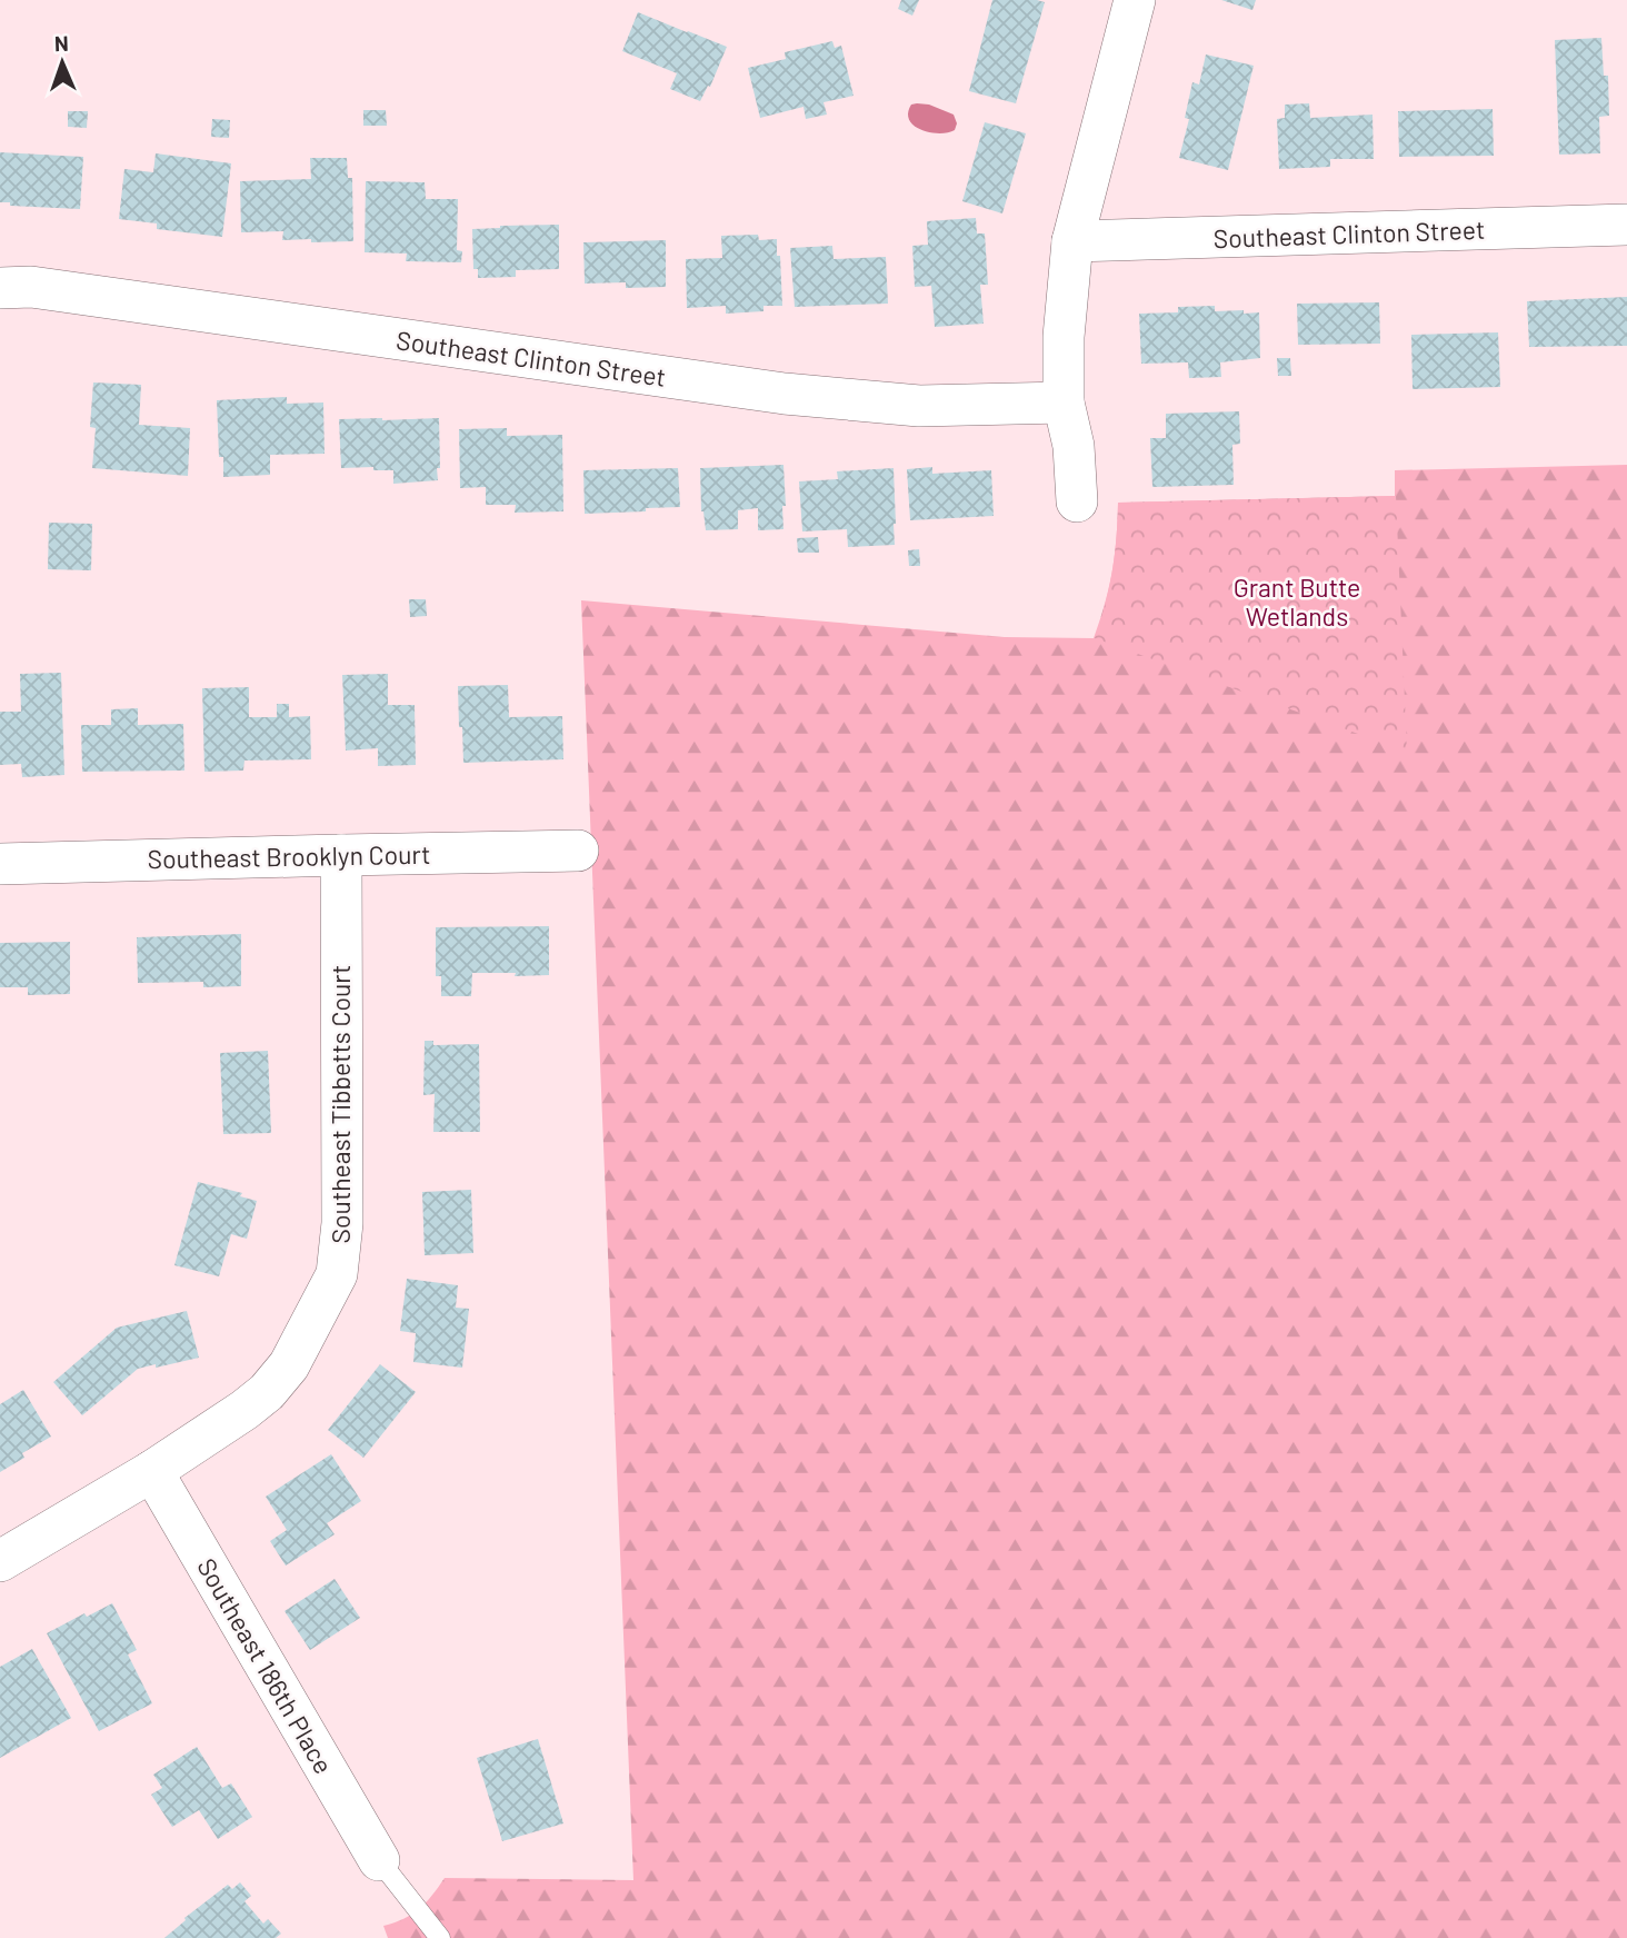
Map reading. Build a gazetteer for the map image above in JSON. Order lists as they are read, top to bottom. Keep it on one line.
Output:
{"streets":{"street":["Southeast Clinton Street","Southeast Brooklyn Court","Southeast Tibbetts Court","Southeast 186th Place"]},"crossings":[["Southeast Brooklyn Court","Southeast Tibbetts Court"],["Southeast Tibbetts Court","Southeast 186th Place"]],"parks":["Grant Butte Wetlands"],"north":"top"}
